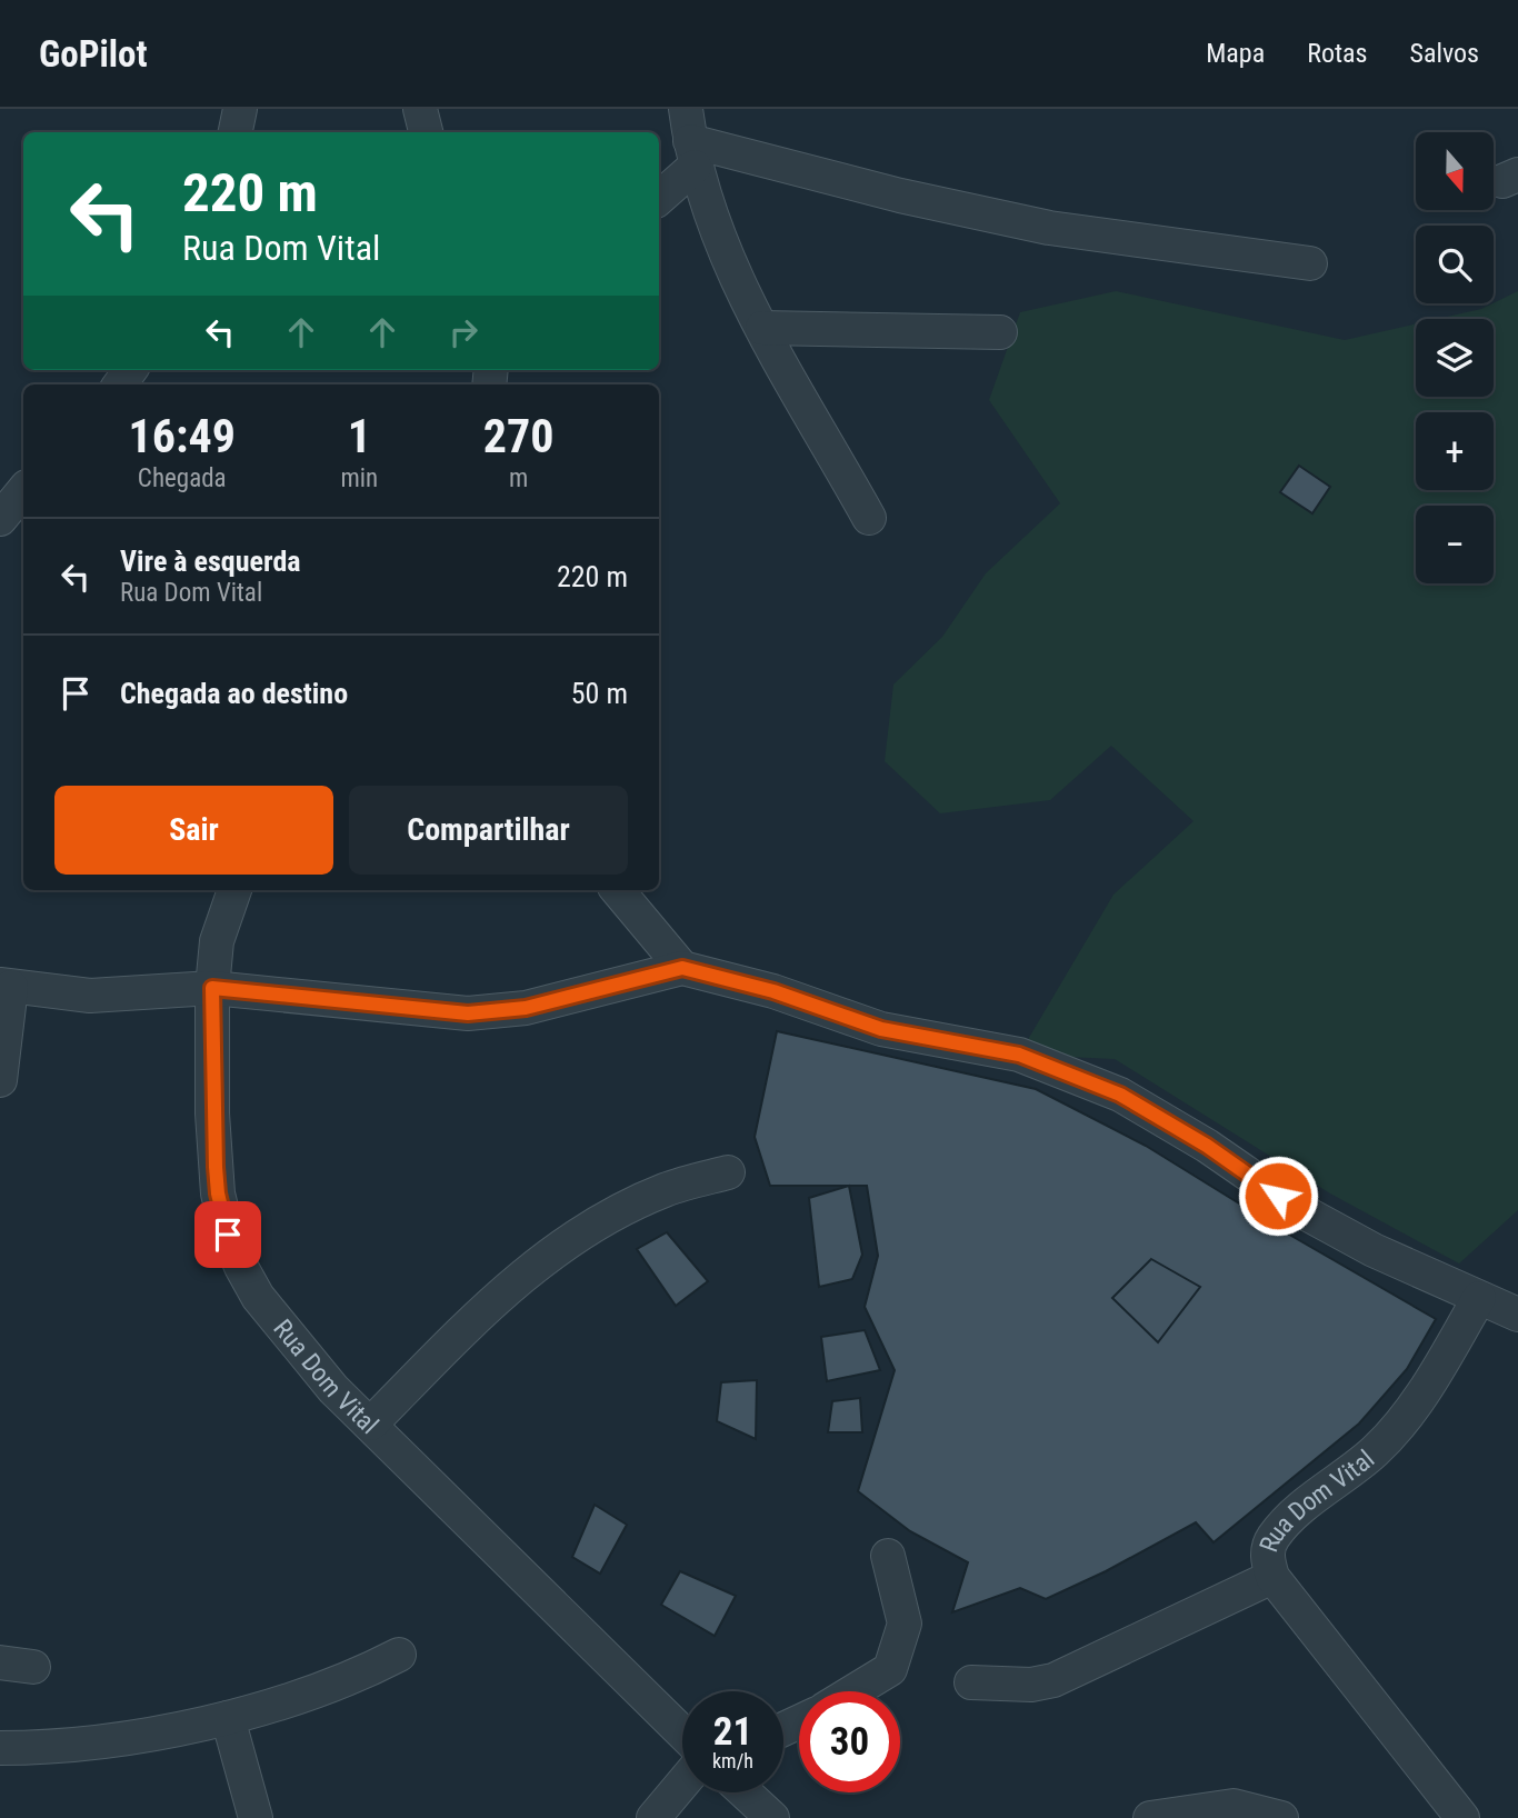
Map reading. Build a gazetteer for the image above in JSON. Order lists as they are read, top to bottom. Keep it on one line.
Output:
{"streets":{"street":["Rua Dom Vital"]},"north":"bottom","page":{"header":"GoPilot","nav":["Mapa","Rotas","Salvos"],"map_buttons":["+","−"],"turn":["220 m","Rua Dom Vital"],"eta":["16:49","Chegada","1","min","270","m"],"list":[{"name":"Vire à esquerda","note":"Rua Dom Vital","value":"220 m"},{"name":"Chegada ao destino","value":"50 m"}],"buttons":["Sair","Compartilhar"],"speed":"21 km/h","limit":"30"}}
